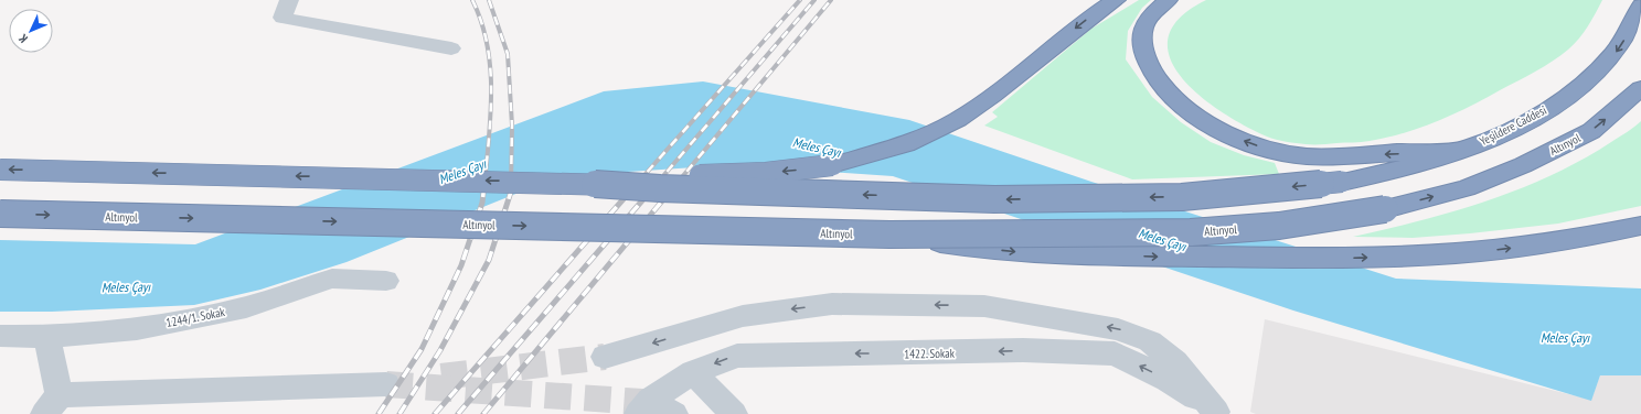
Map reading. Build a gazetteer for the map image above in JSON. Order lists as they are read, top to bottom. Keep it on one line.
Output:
{"streets":{"highway":["Yeşildere Caddesi","Altınyol"],"street":["1244/1. Sokak","1422. Sokak"]},"water":["Meles Çayı"],"north":"bottom left"}
